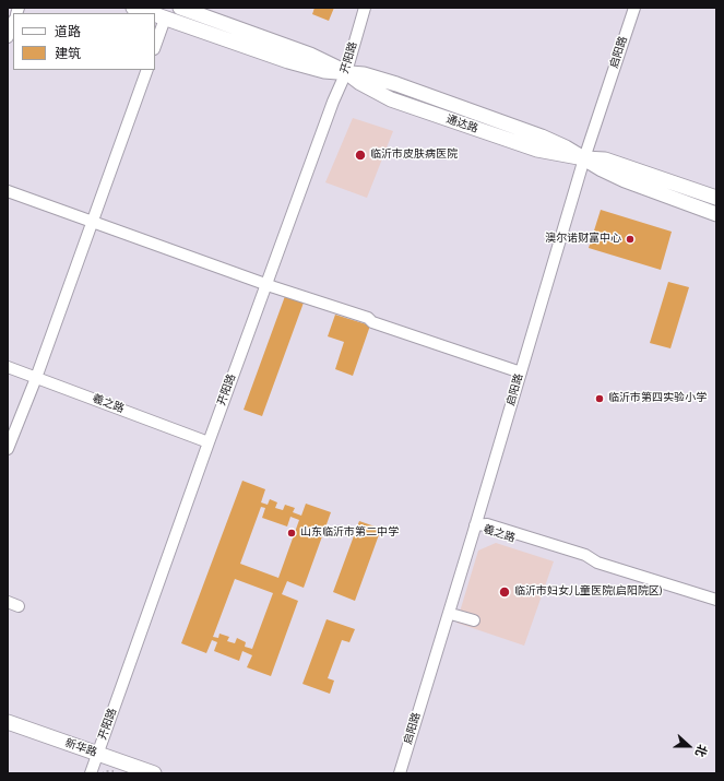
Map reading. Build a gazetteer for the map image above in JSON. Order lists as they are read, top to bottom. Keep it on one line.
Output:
{"streets":{"main road":["通达路","新华路"],"street":["启阳路","开阳路","羲之路"]},"crossings":[["启阳路","通达路"],["启阳路","羲之路"],["开阳路","通达路"],["开阳路","羲之路"],["开阳路","新华路"]],"places":["临沂市皮肤病医院","澳尔诺财富中心","临沂市第四实验小学","山东临沂市第二中学","临沂市妇女儿童医院(启阳院区)"],"legend":["道路","建筑"],"north":"right"}
